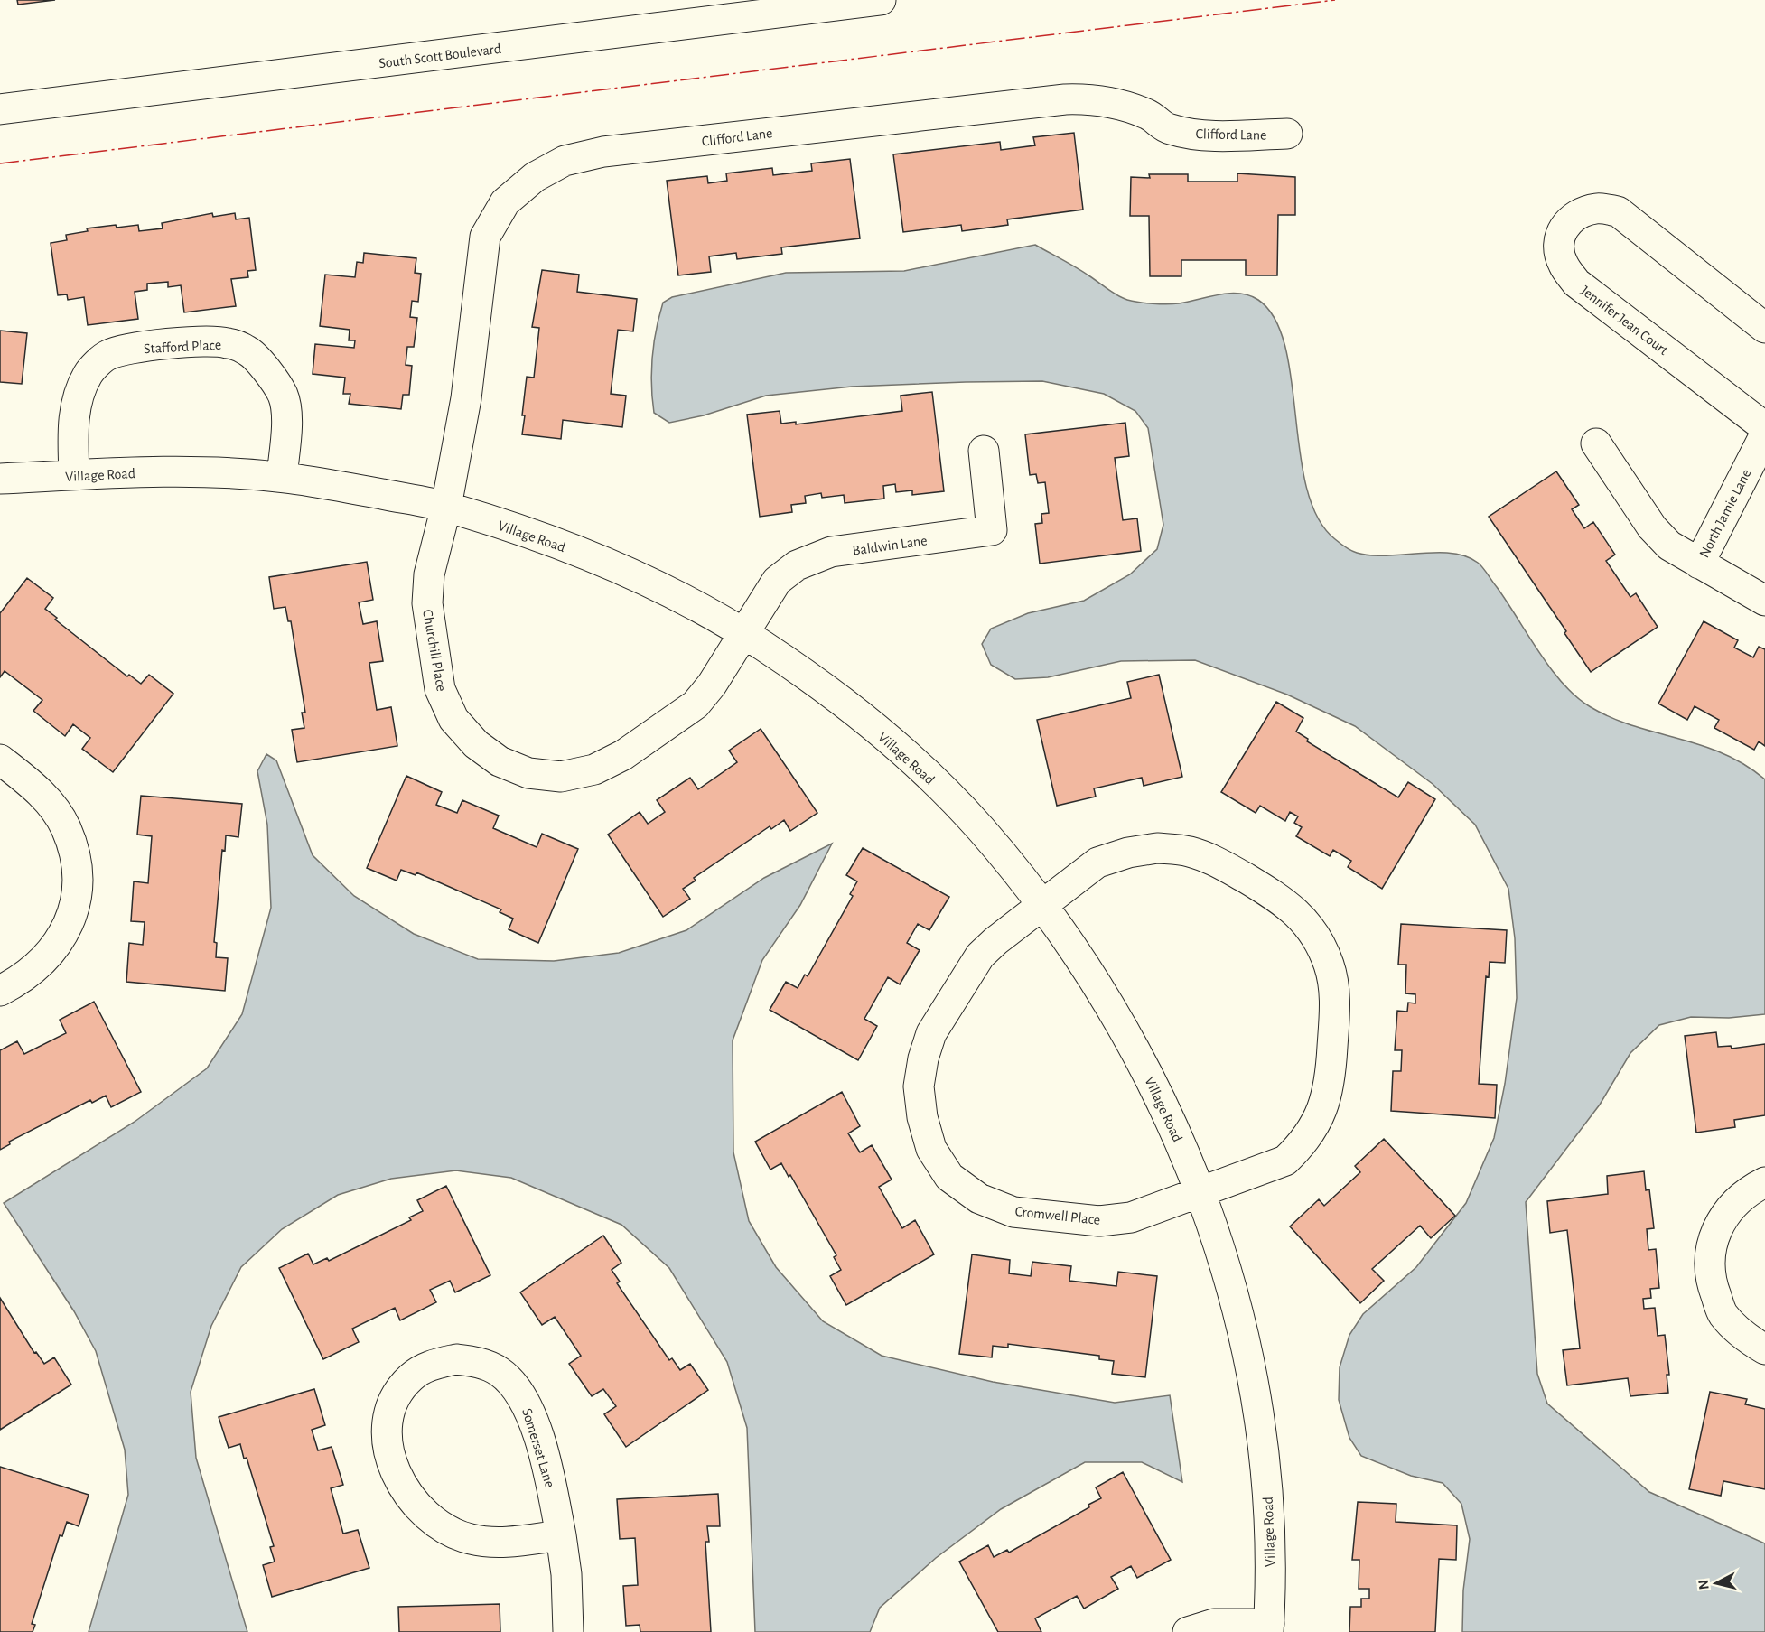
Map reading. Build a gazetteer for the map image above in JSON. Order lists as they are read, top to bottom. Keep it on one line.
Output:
{"streets":{"street":["South Scott Boulevard","Clifford Lane","Jennifer Jean Court","Stafford Place","Village Road","North Jamie Lane","Baldwin Lane","Churchill Place","Cromwell Place","Somerset Lane"]},"crossings":[["Clifford Lane","Village Road"],["Clifford Lane","Churchill Place"],["Stafford Place","Village Road"],["Village Road","Baldwin Lane"],["Village Road","Churchill Place"],["Village Road","Cromwell Place"],["Baldwin Lane","Churchill Place"]],"north":"left"}
